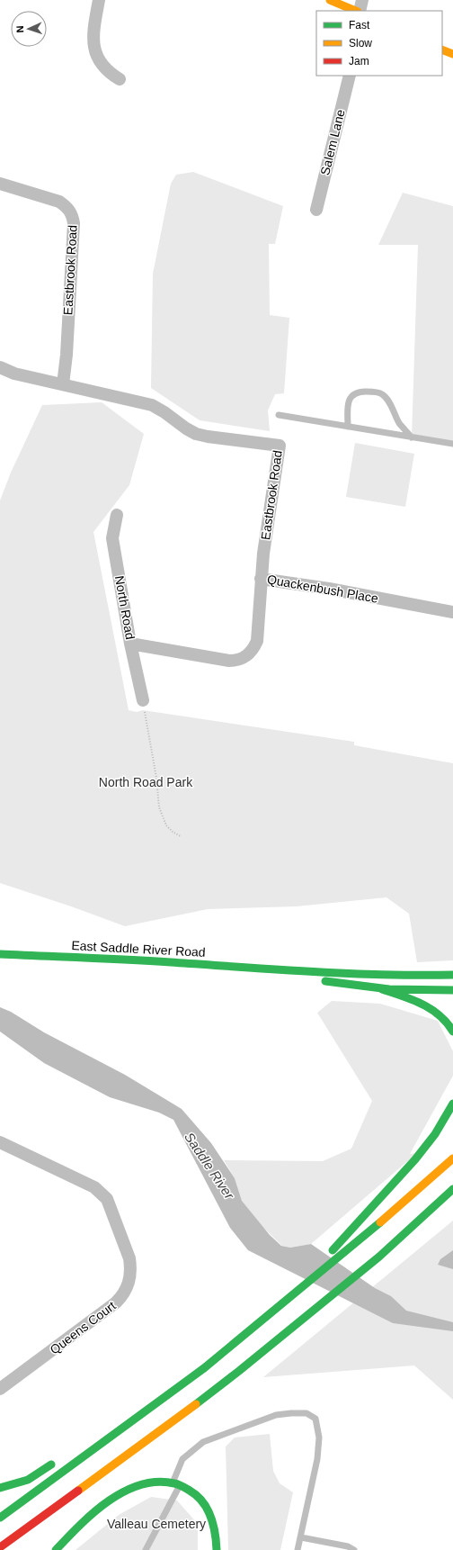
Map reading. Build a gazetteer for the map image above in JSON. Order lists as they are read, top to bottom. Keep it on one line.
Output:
{"streets":{"main road":["East Saddle River Road"],"street":["Salem Lane","Eastbrook Road","Quackenbush Place","North Road","Queens Court"]},"crossings":[["Eastbrook Road","Quackenbush Place"],["Quackenbush Place","North Road"]],"water":["Saddle River"],"parks":["North Road Park","Valleau Cemetery"],"legend":["Fast","Slow","Jam"],"north":"left"}
